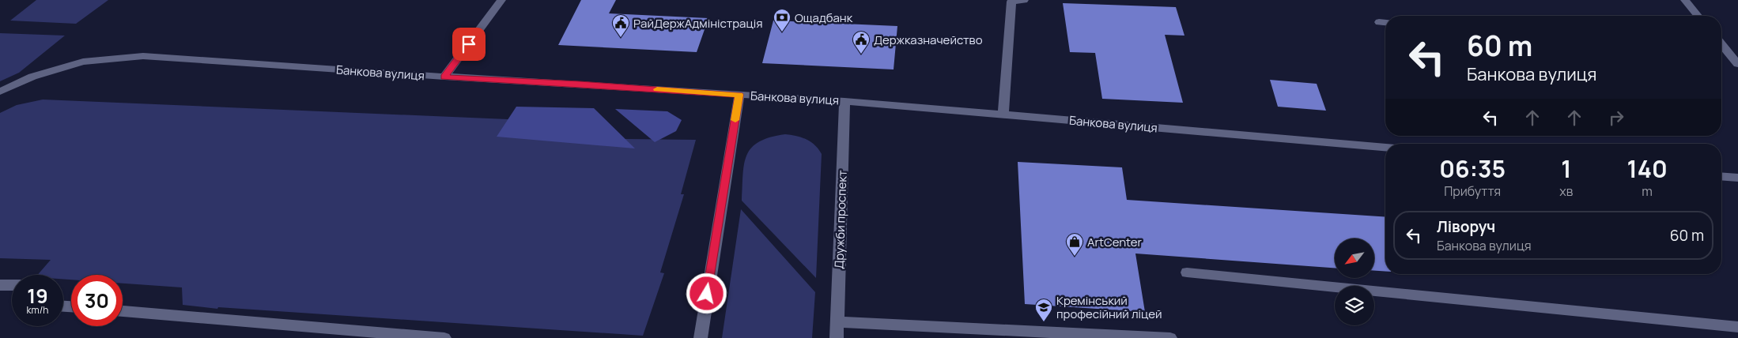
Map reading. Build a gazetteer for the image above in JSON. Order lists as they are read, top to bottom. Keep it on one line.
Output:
{"streets":{"street":["Банкова вулиця","Дружби проспект"]},"crossings":[["Банкова вулиця","Дружби проспект"]],"places":{"bank":["Ощадбанк"],"public building":["РайДержАдміністрація","Держказначейство"],"shop":["ArtCenter"],"school or university":["Кремінський професійний ліцей"]},"north":"bottom left","page":{"turn":["60 m","Банкова вулиця"],"eta":["06:35","Прибуття","1","хв","140","m"],"list":[{"name":"Ліворуч","note":"Банкова вулиця","value":"60 m"}],"speed":"19 km/h","limit":"30"}}
